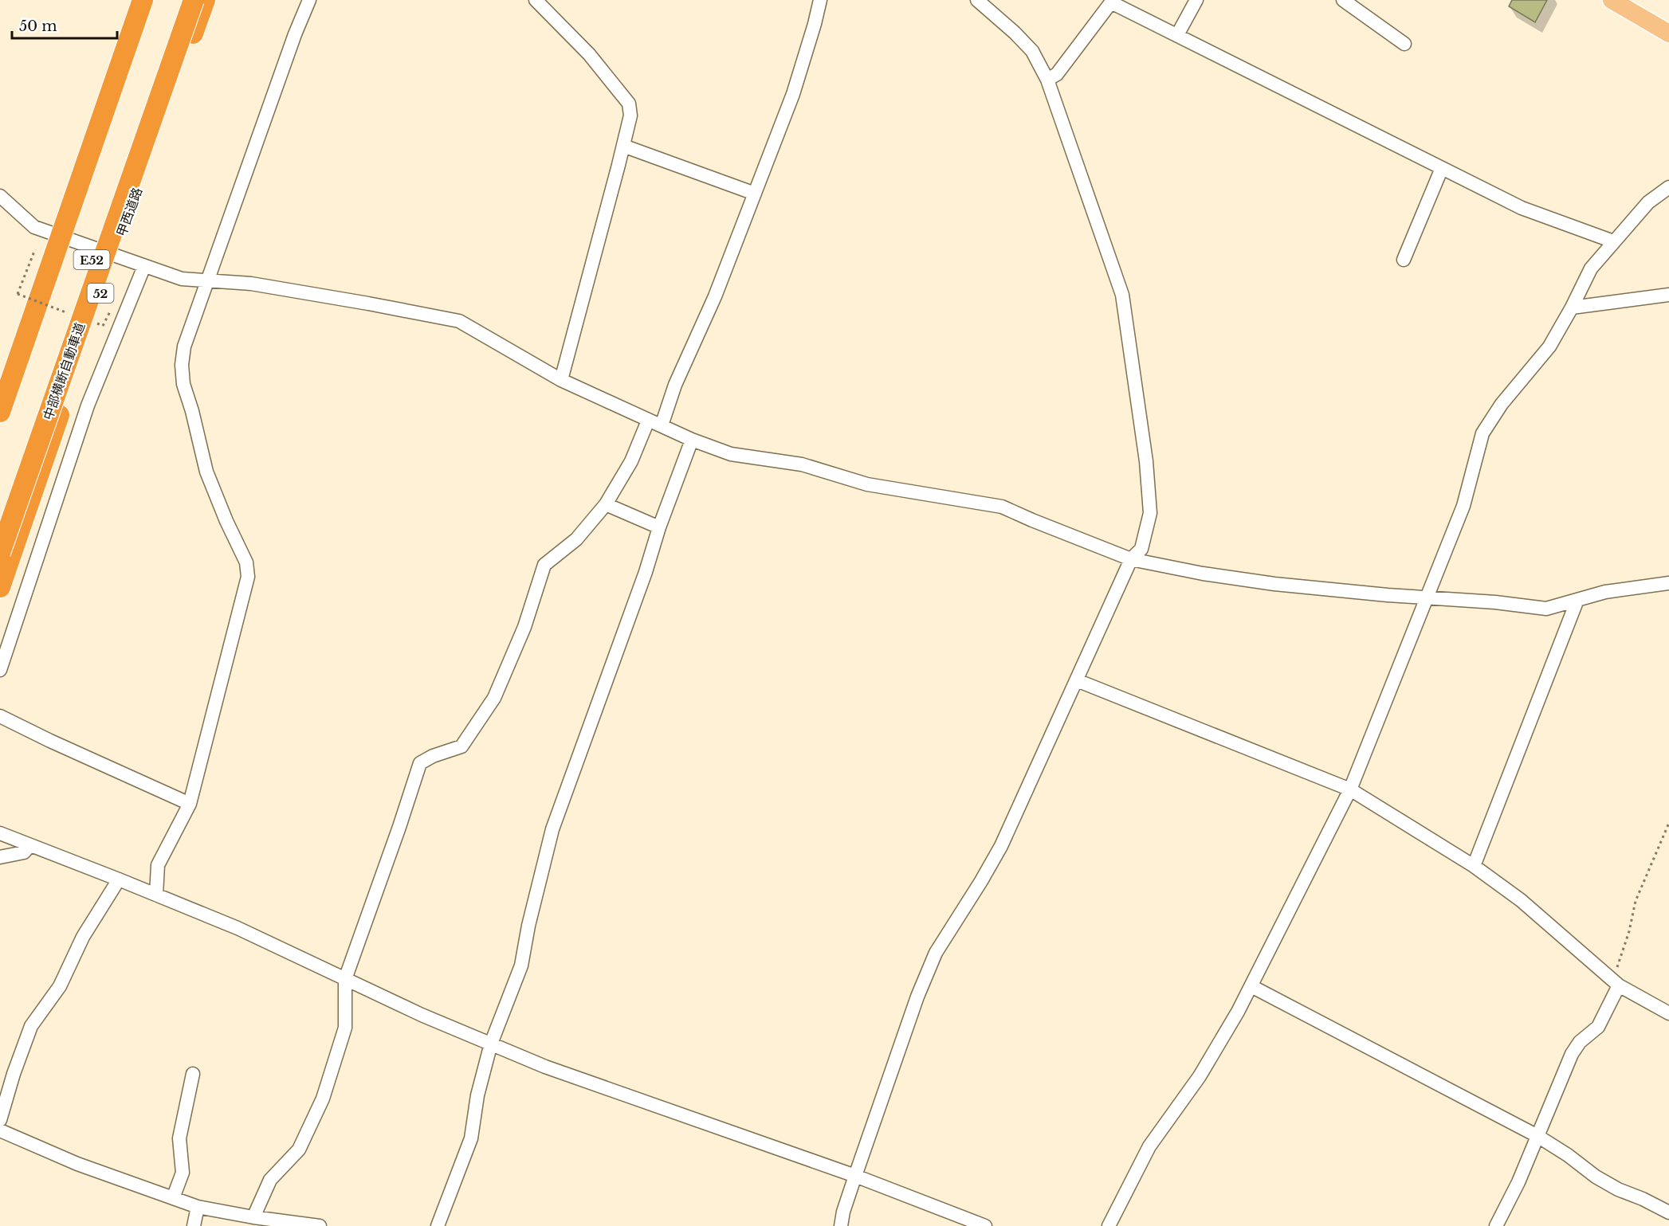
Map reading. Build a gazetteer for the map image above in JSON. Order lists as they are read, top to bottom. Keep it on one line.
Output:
{"streets":{"highway":["甲西道路","E52","52","中部横断自動車道"]},"scale_bar":"50 m"}
